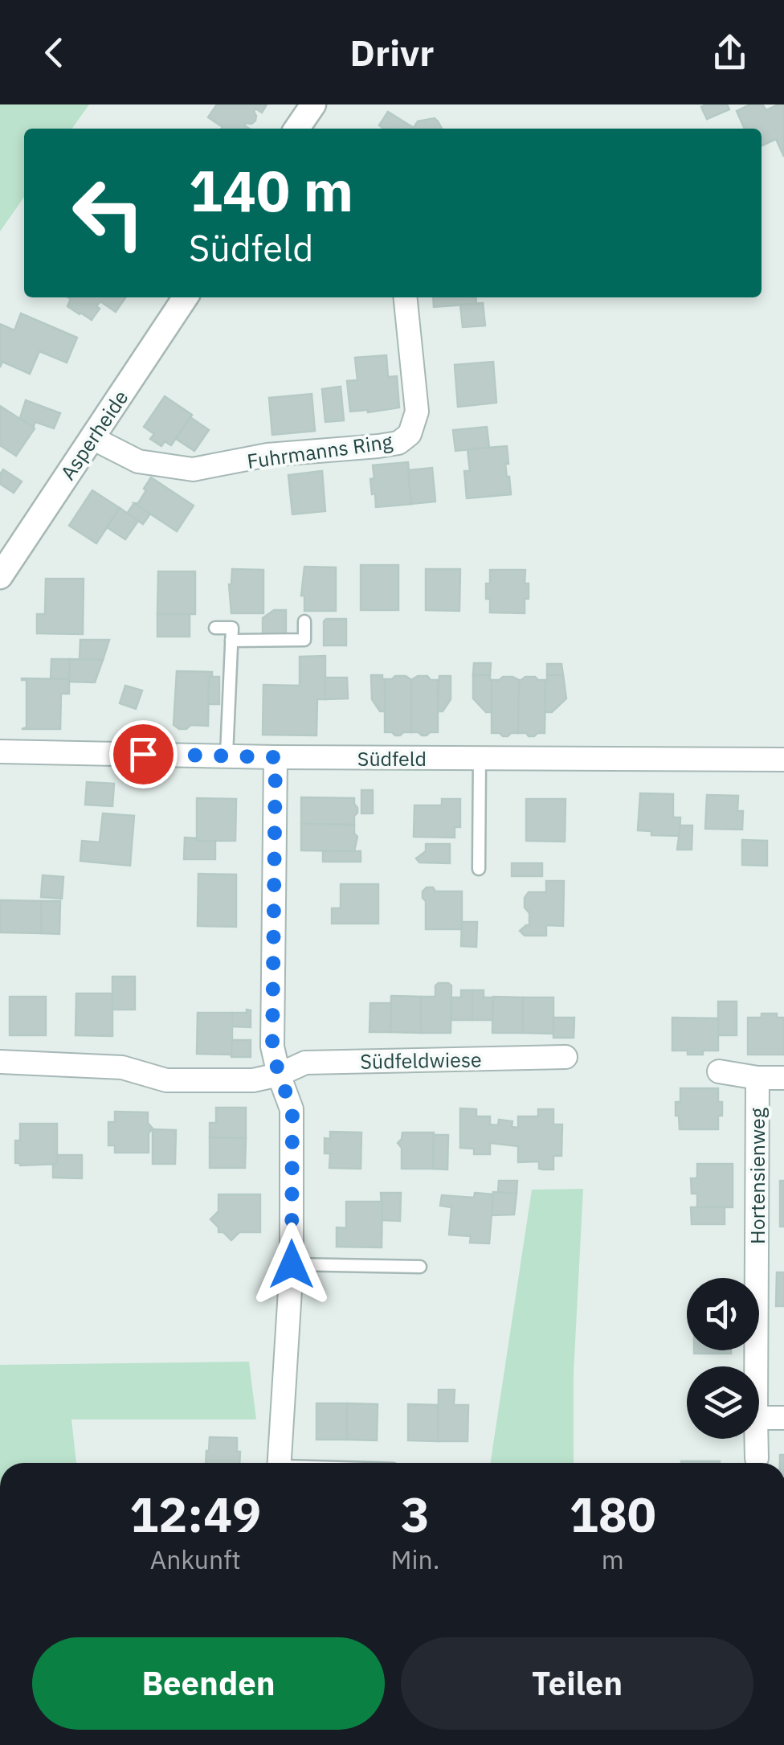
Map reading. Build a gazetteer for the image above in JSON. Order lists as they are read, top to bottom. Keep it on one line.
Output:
{"streets":{"street":["Asperheide","Fuhrmanns Ring","Südfeld","Südfeldwiese","Hortensienweg"]},"crossings":[["Asperheide","Fuhrmanns Ring"]],"page":{"header":"Drivr","turn":["140 m","Südfeld"],"eta":["12:49","Ankunft","3","Min.","180","m"],"buttons":["Beenden","Teilen"]}}
